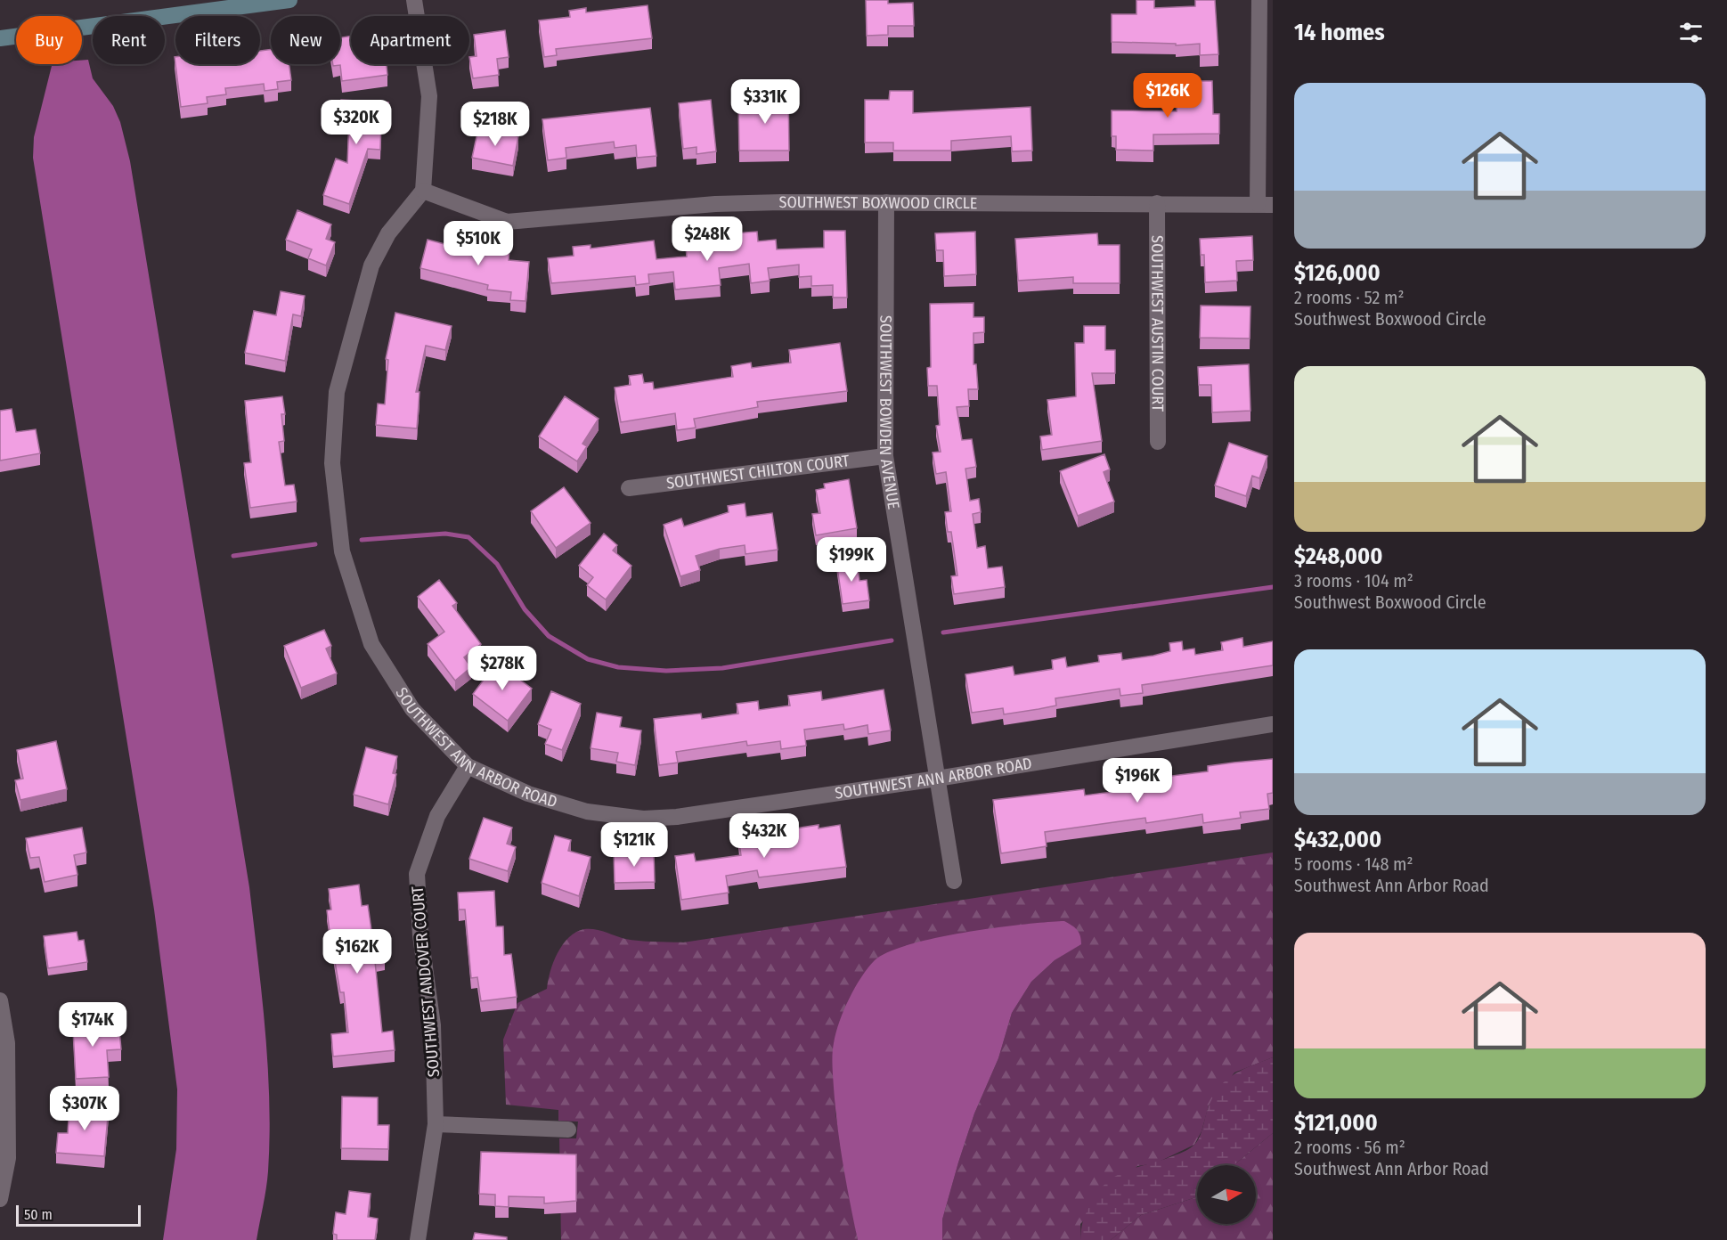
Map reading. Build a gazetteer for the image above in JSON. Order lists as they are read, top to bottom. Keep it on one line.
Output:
{"streets":{"street":["SOUTHWEST BOXWOOD CIRCLE","SOUTHWEST AUSTIN COURT","SOUTHWEST BOWDEN AVENUE","SOUTHWEST CHILTON COURT","SOUTHWEST ANN ARBOR ROAD","SOUTHWEST ANDOVER COURT"]},"crossings":[["SOUTHWEST BOXWOOD CIRCLE","SOUTHWEST AUSTIN COURT"],["SOUTHWEST BOXWOOD CIRCLE","SOUTHWEST BOWDEN AVENUE"],["SOUTHWEST BOXWOOD CIRCLE","SOUTHWEST ANN ARBOR ROAD"],["SOUTHWEST BOWDEN AVENUE","SOUTHWEST CHILTON COURT"],["SOUTHWEST BOWDEN AVENUE","SOUTHWEST ANN ARBOR ROAD"],["SOUTHWEST ANN ARBOR ROAD","SOUTHWEST ANDOVER COURT"]],"scale_bar":"50 m","north":"right","page":{"heading":"14 homes","chip":["Buy","Rent","Filters","New","Apartment"],"list":[{"name":"$126,000","note":"2 rooms · 52 m² · Southwest Boxwood Circle"},{"name":"$248,000","note":"3 rooms · 104 m² · Southwest Boxwood Circle"},{"name":"$432,000","note":"5 rooms · 148 m² · Southwest Ann Arbor Road"},{"name":"$121,000","note":"2 rooms · 56 m² · Southwest Ann Arbor Road"}],"price":["$126K","$331K","$320K","$218K","$248K","$510K","$199K","$278K","$196K","$432K","$121K","$162K","$174K","$307K"],"scale":"50 m"}}
